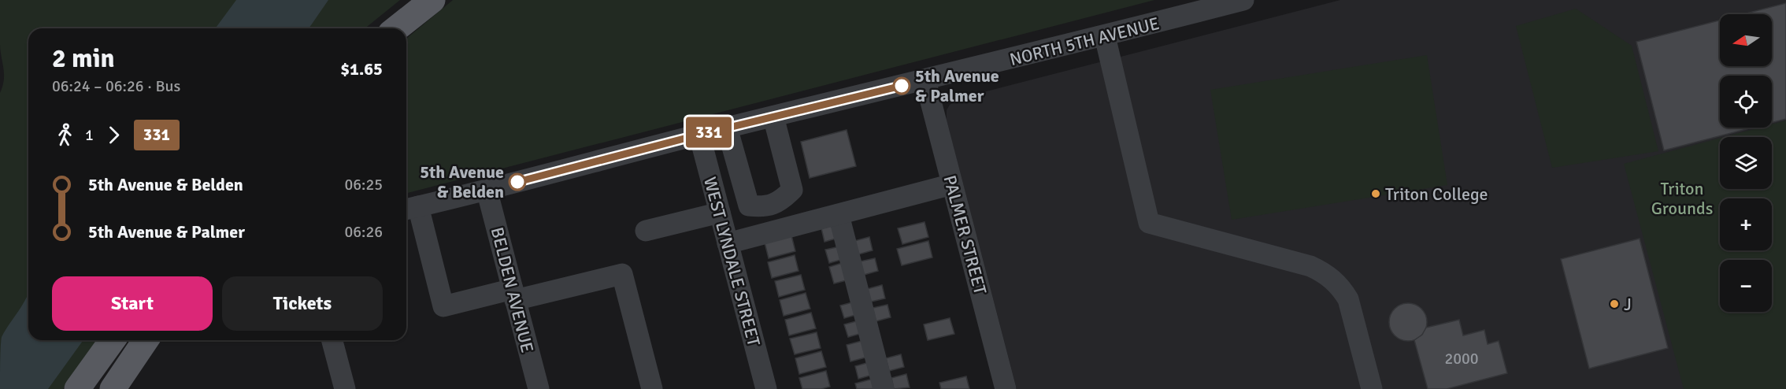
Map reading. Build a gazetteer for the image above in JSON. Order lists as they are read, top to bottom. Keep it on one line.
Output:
{"streets":{"street":["NORTH 5TH AVENUE","PALMER STREET","WEST LYNDALE STREET","BELDEN AVENUE"]},"crossings":[["NORTH 5TH AVENUE","PALMER STREET"],["NORTH 5TH AVENUE","WEST LYNDALE STREET"],["NORTH 5TH AVENUE","BELDEN AVENUE"]],"parks":["Triton Grounds"],"places":["5th Avenue & Palmer","5th Avenue & Belden","Triton College","J"],"lines":["bus line 331"],"house_numbers":["2000"],"north":"left","page":{"on_map":"331","map_buttons":["+","−"],"heading":["2 min","06:24 – 06:26 · Bus","$1.65"],"legs":["1","331"],"list":[{"name":"5th Avenue & Belden","value":"06:25"},{"name":"5th Avenue & Palmer","value":"06:26"}],"buttons":["Start","Tickets"]}}
